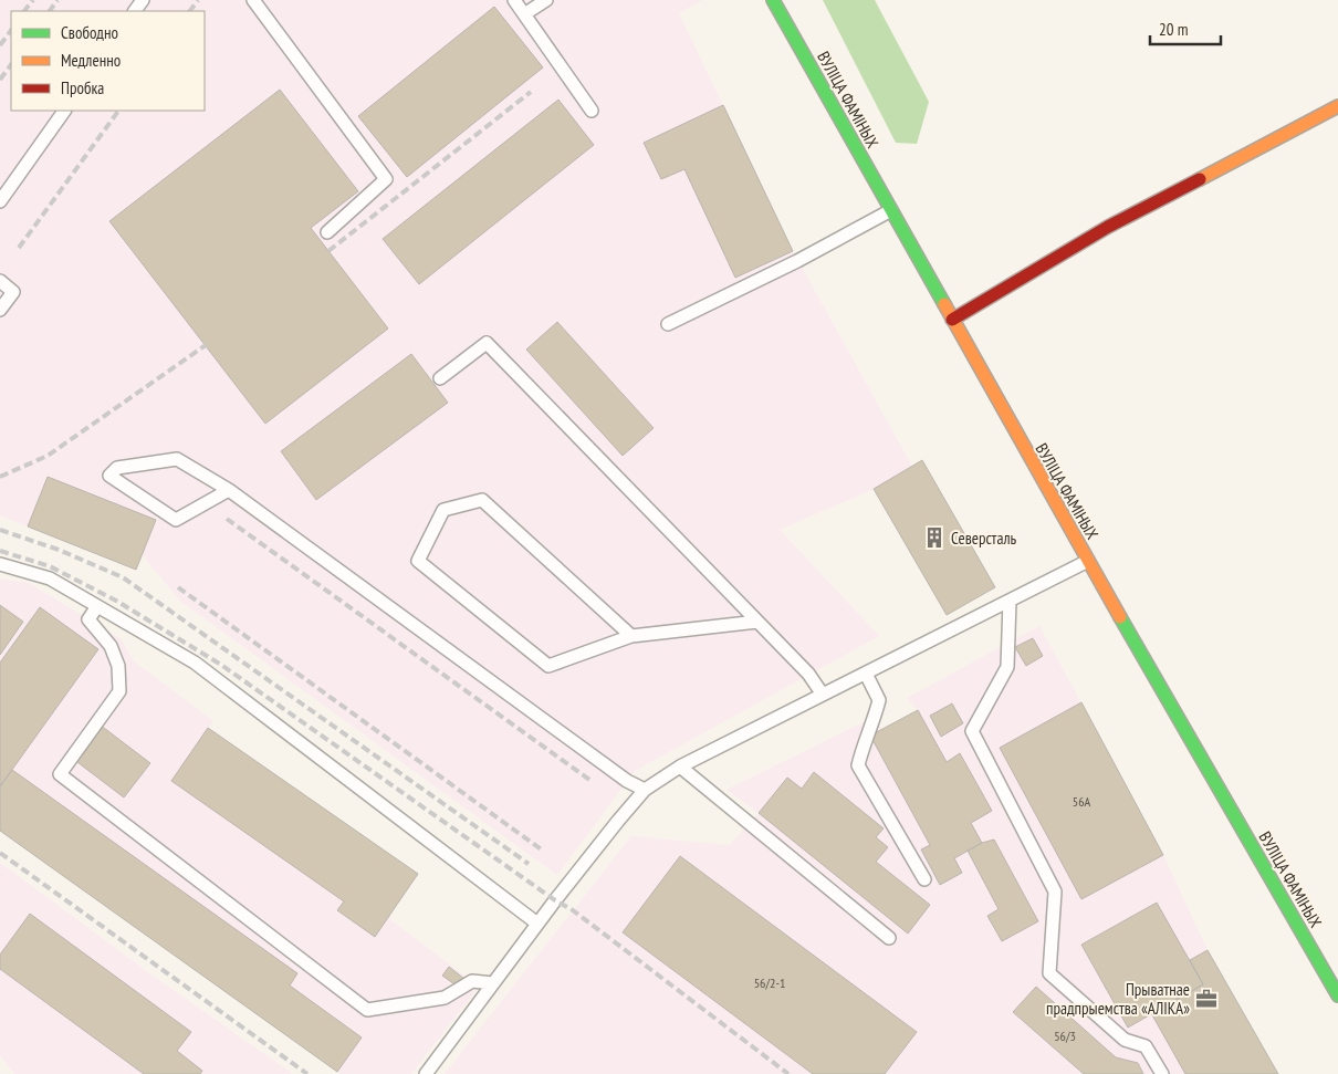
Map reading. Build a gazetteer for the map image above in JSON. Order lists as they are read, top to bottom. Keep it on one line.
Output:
{"streets":{"main road":["ВУЛІЦА ФАМІНЫХ"]},"places":{"building":["Северсталь"],"office":["Прыватнае прадпрыемства «АЛІКА»"]},"house_numbers":["56А","56/2-1","56/3"],"legend":["Свободно","Медленно","Пробка"],"scale_bar":"20 m"}
